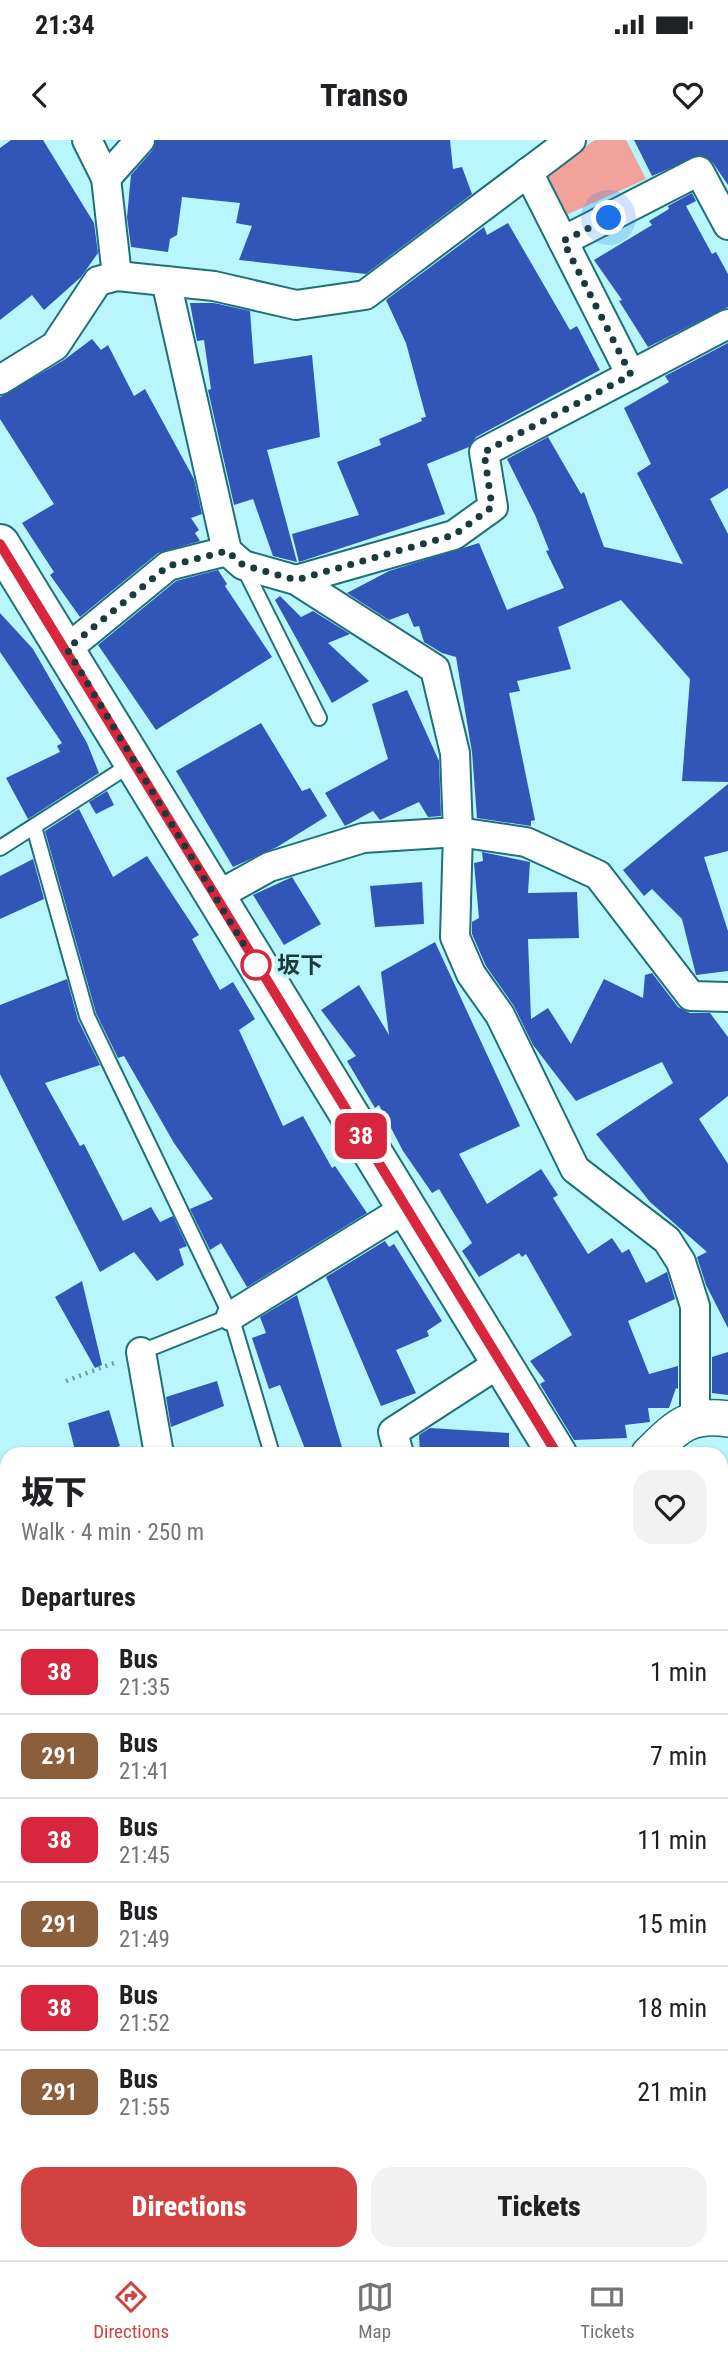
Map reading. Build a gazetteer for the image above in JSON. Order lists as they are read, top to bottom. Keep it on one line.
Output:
{"places":["坂下"],"lines":["bus line 38"],"page":{"status":"21:34","header":"Transo","on_map":"38","heading":[["坂下","Walk · 4 min · 250 m"],"Departures"],"list":[{"mark":"38","name":"Bus","note":"21:35","value":"1 min"},{"mark":"291","name":"Bus","note":"21:41","value":"7 min"},{"mark":"38","name":"Bus","note":"21:45","value":"11 min"},{"mark":"291","name":"Bus","note":"21:49","value":"15 min"},{"mark":"38","name":"Bus","note":"21:52","value":"18 min"},{"mark":"291","name":"Bus","note":"21:55","value":"21 min"}],"buttons":["Directions","Tickets"],"tabs":["Directions","Map","Tickets"]}}
